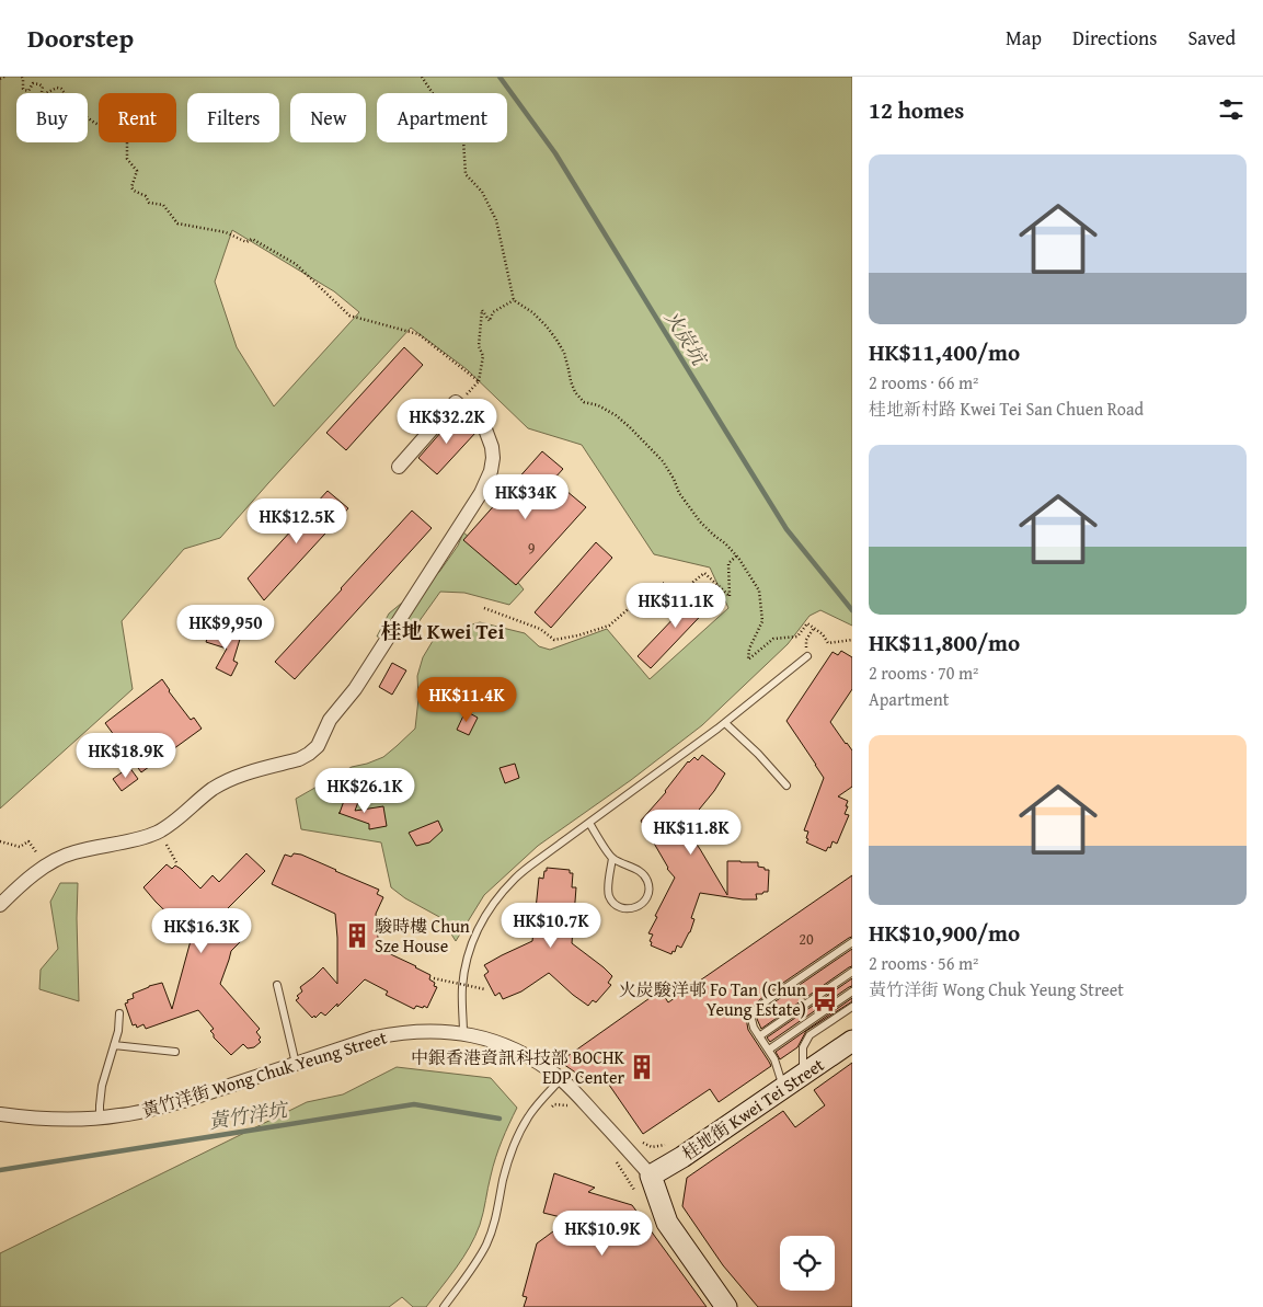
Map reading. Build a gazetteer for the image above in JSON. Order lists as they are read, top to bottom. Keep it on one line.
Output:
{"streets":{"street":["黃竹洋街 Wong Chuk Yeung Street","桂地街 Kwei Tei Street"]},"crossings":[["黃竹洋街 Wong Chuk Yeung Street","桂地街 Kwei Tei Street"]],"districts":["桂地 Kwei Tei"],"water":["火炭坑","黃竹洋坑"],"places":{"building":["駿時樓 Chun Sze House","中銀香港資訊科技部 BOCHK EDP Center"],"bus stop":["火炭駿洋邨 Fo Tan (Chun Yeung Estate)"]},"house_numbers":["9","20"],"page":{"header":"Doorstep","nav":["Map","Directions","Saved"],"heading":"12 homes","chip":["Buy","Rent","Filters","New","Apartment"],"list":[{"name":"HK$11,400/mo","note":"2 rooms · 66 m² · 桂地新村路 Kwei Tei San Chuen Road"},{"name":"HK$11,800/mo","note":"2 rooms · 70 m² · Apartment"},{"name":"HK$10,900/mo","note":"2 rooms · 56 m² · 黃竹洋街 Wong Chuk Yeung Street"}],"price":["HK$32.2K","HK$34K","HK$12.5K","HK$11.1K","HK$9,950","HK$11.4K","HK$18.9K","HK$26.1K","HK$11.8K","HK$10.7K","HK$16.3K","HK$10.9K"]}}
